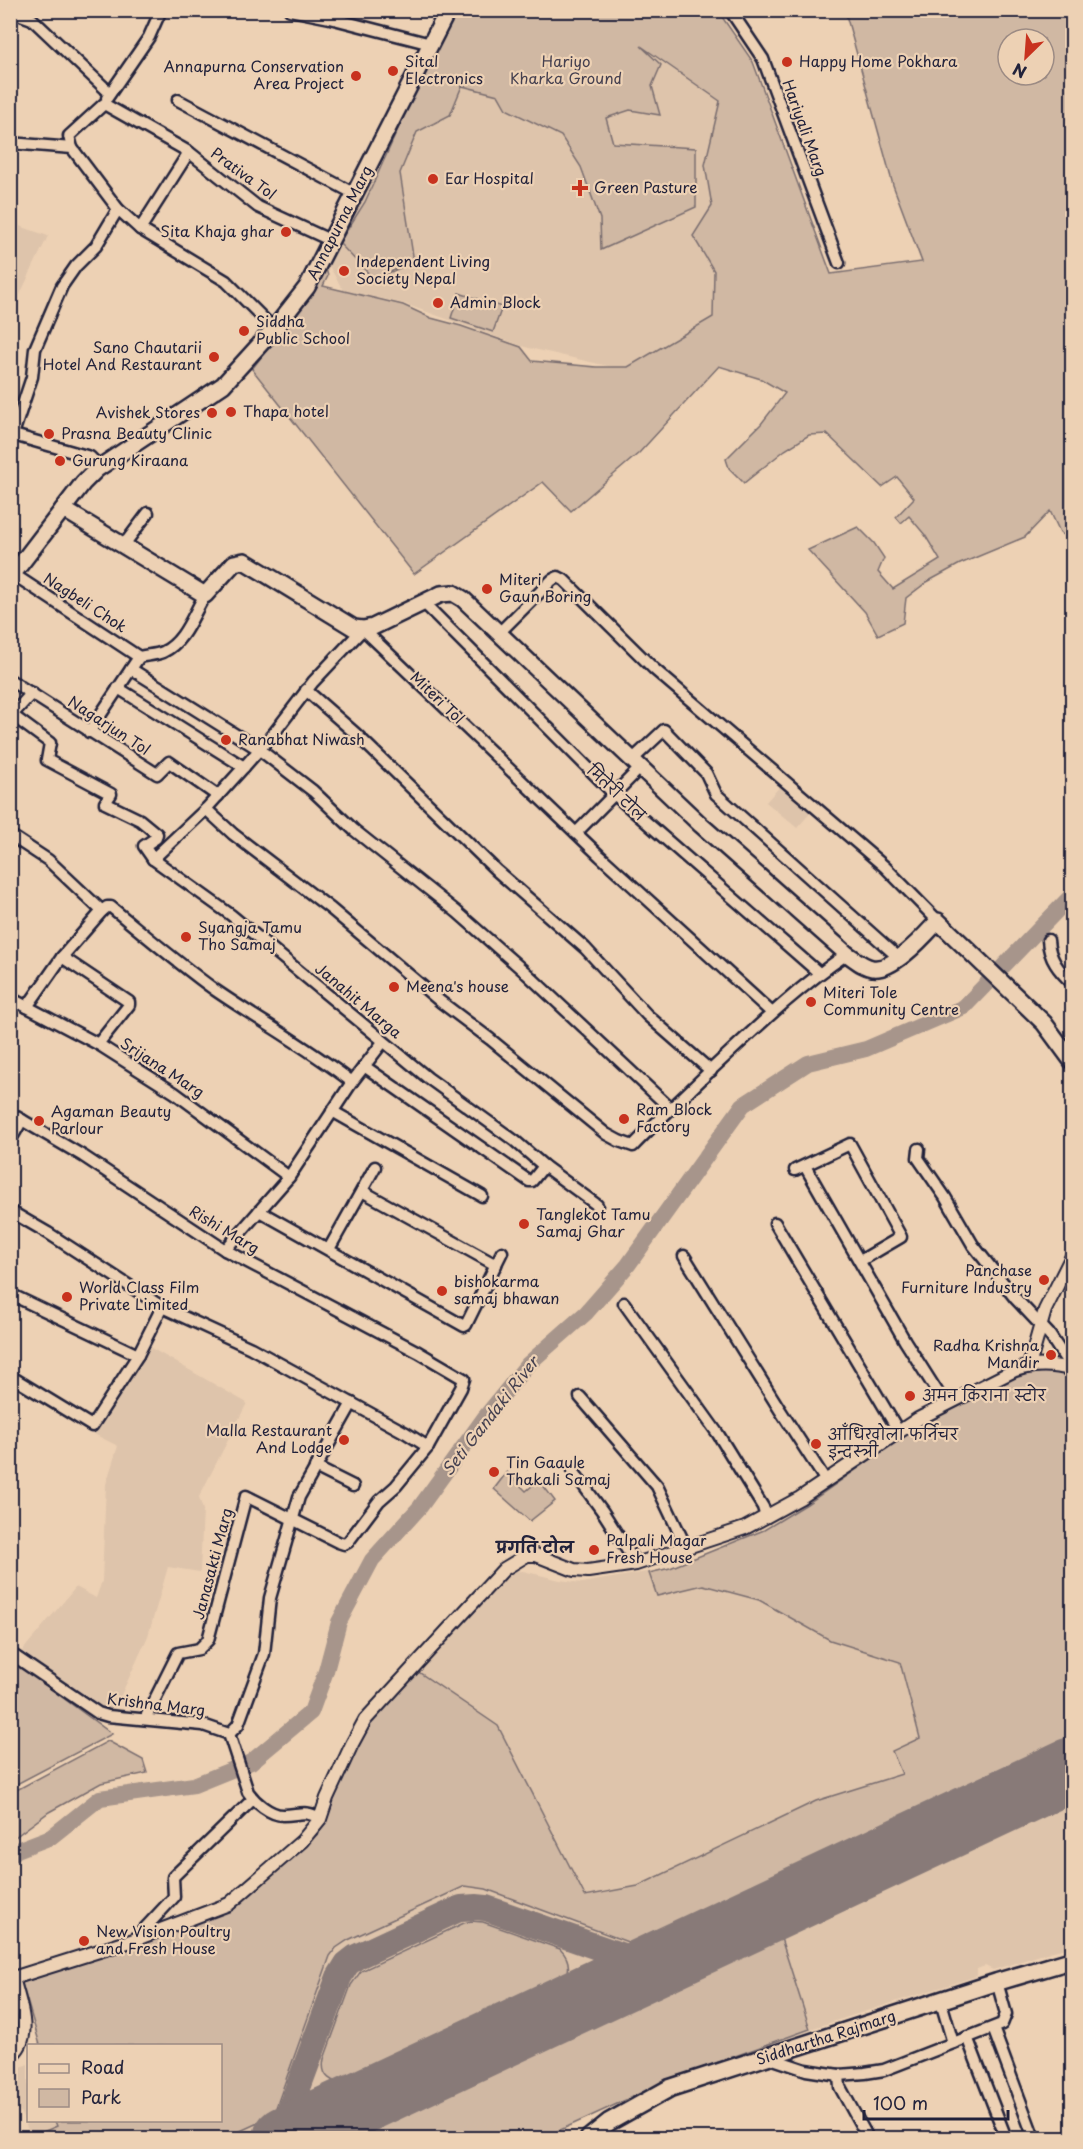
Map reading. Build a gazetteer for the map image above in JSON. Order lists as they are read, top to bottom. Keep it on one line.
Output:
{"streets":{"highway":["Siddhartha Rajmarg"],"main road":["Annapurna Marg","Miteri Tol"],"street":["Hariyali Marg","Prativa Tol","Nagbeli Chok","Nagarjun Tol","मितेरी टोल","Janahit Marga","Srijana Marg","Rishi Marg","Janasakti Marg","Krishna Marg"]},"crossings":[["Prativa Tol","Annapurna Marg"],["Annapurna Marg","Nagbeli Chok"],["Janasakti Marg","Krishna Marg"]],"districts":["प्रगति टोल"],"water":["Seti Gandaki River"],"parks":["Hariyo Kharka Ground"],"places":{"other":["Happy Home Pokhara","Sital Electronics","Annapurna Conservation Area Project","Ear Hospital","Sita Khaja ghar","Independent Living Society Nepal","Admin Block","Siddha Public School","Sano Chautarii Hotel And Restaurant","Thapa hotel","Avishek Stores","Prasna Beauty Clinic","Gurung Kiraana","Miteri Gaun Boring","Ranabhat Niwash","Syangja Tamu Tho Samaj","Meena's house","Miteri Tole Community Centre","Ram Block Factory","Agaman Beauty Parlour","Tanglekot Tamu Samaj Ghar","Panchase Furniture Industry","bishokarma samaj bhawan","World Class Film Private Limited","Radha Krishna Mandir","अमन किराना स्टोर","Malla Restaurant And Lodge","आँधिखोला फर्निचर इन्दस्त्री","Tin Gaaule Thakali Samaj","Palpali Magar Fresh House","New Vision Poultry and Fresh House"],"health":["Green Pasture"]},"legend":["Road","Park"],"scale_bar":"100 m","north":"bottom left"}
